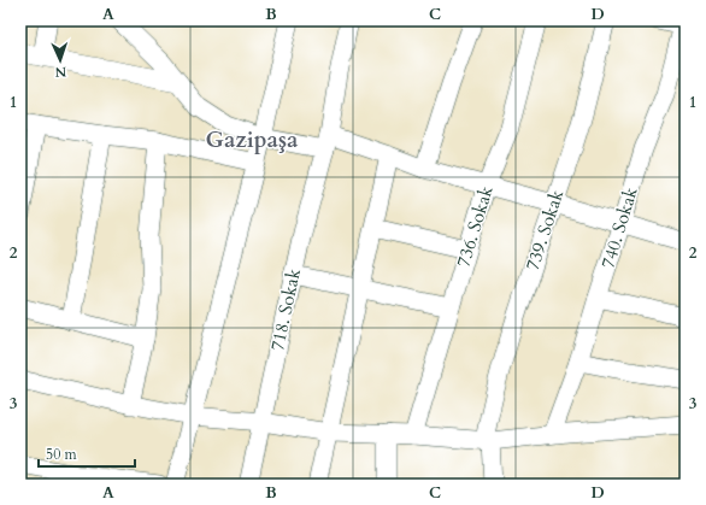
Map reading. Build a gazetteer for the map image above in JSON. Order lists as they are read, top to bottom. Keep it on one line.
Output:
{"streets":{"street":["736. Sokak","740. Sokak","739. Sokak","718. Sokak"]},"districts":["Gazipaşa"],"scale_bar":"50 m","north":"bottom","grid":{"columns":["A","B","C","D"],"rows":["1","2","3"]}}
